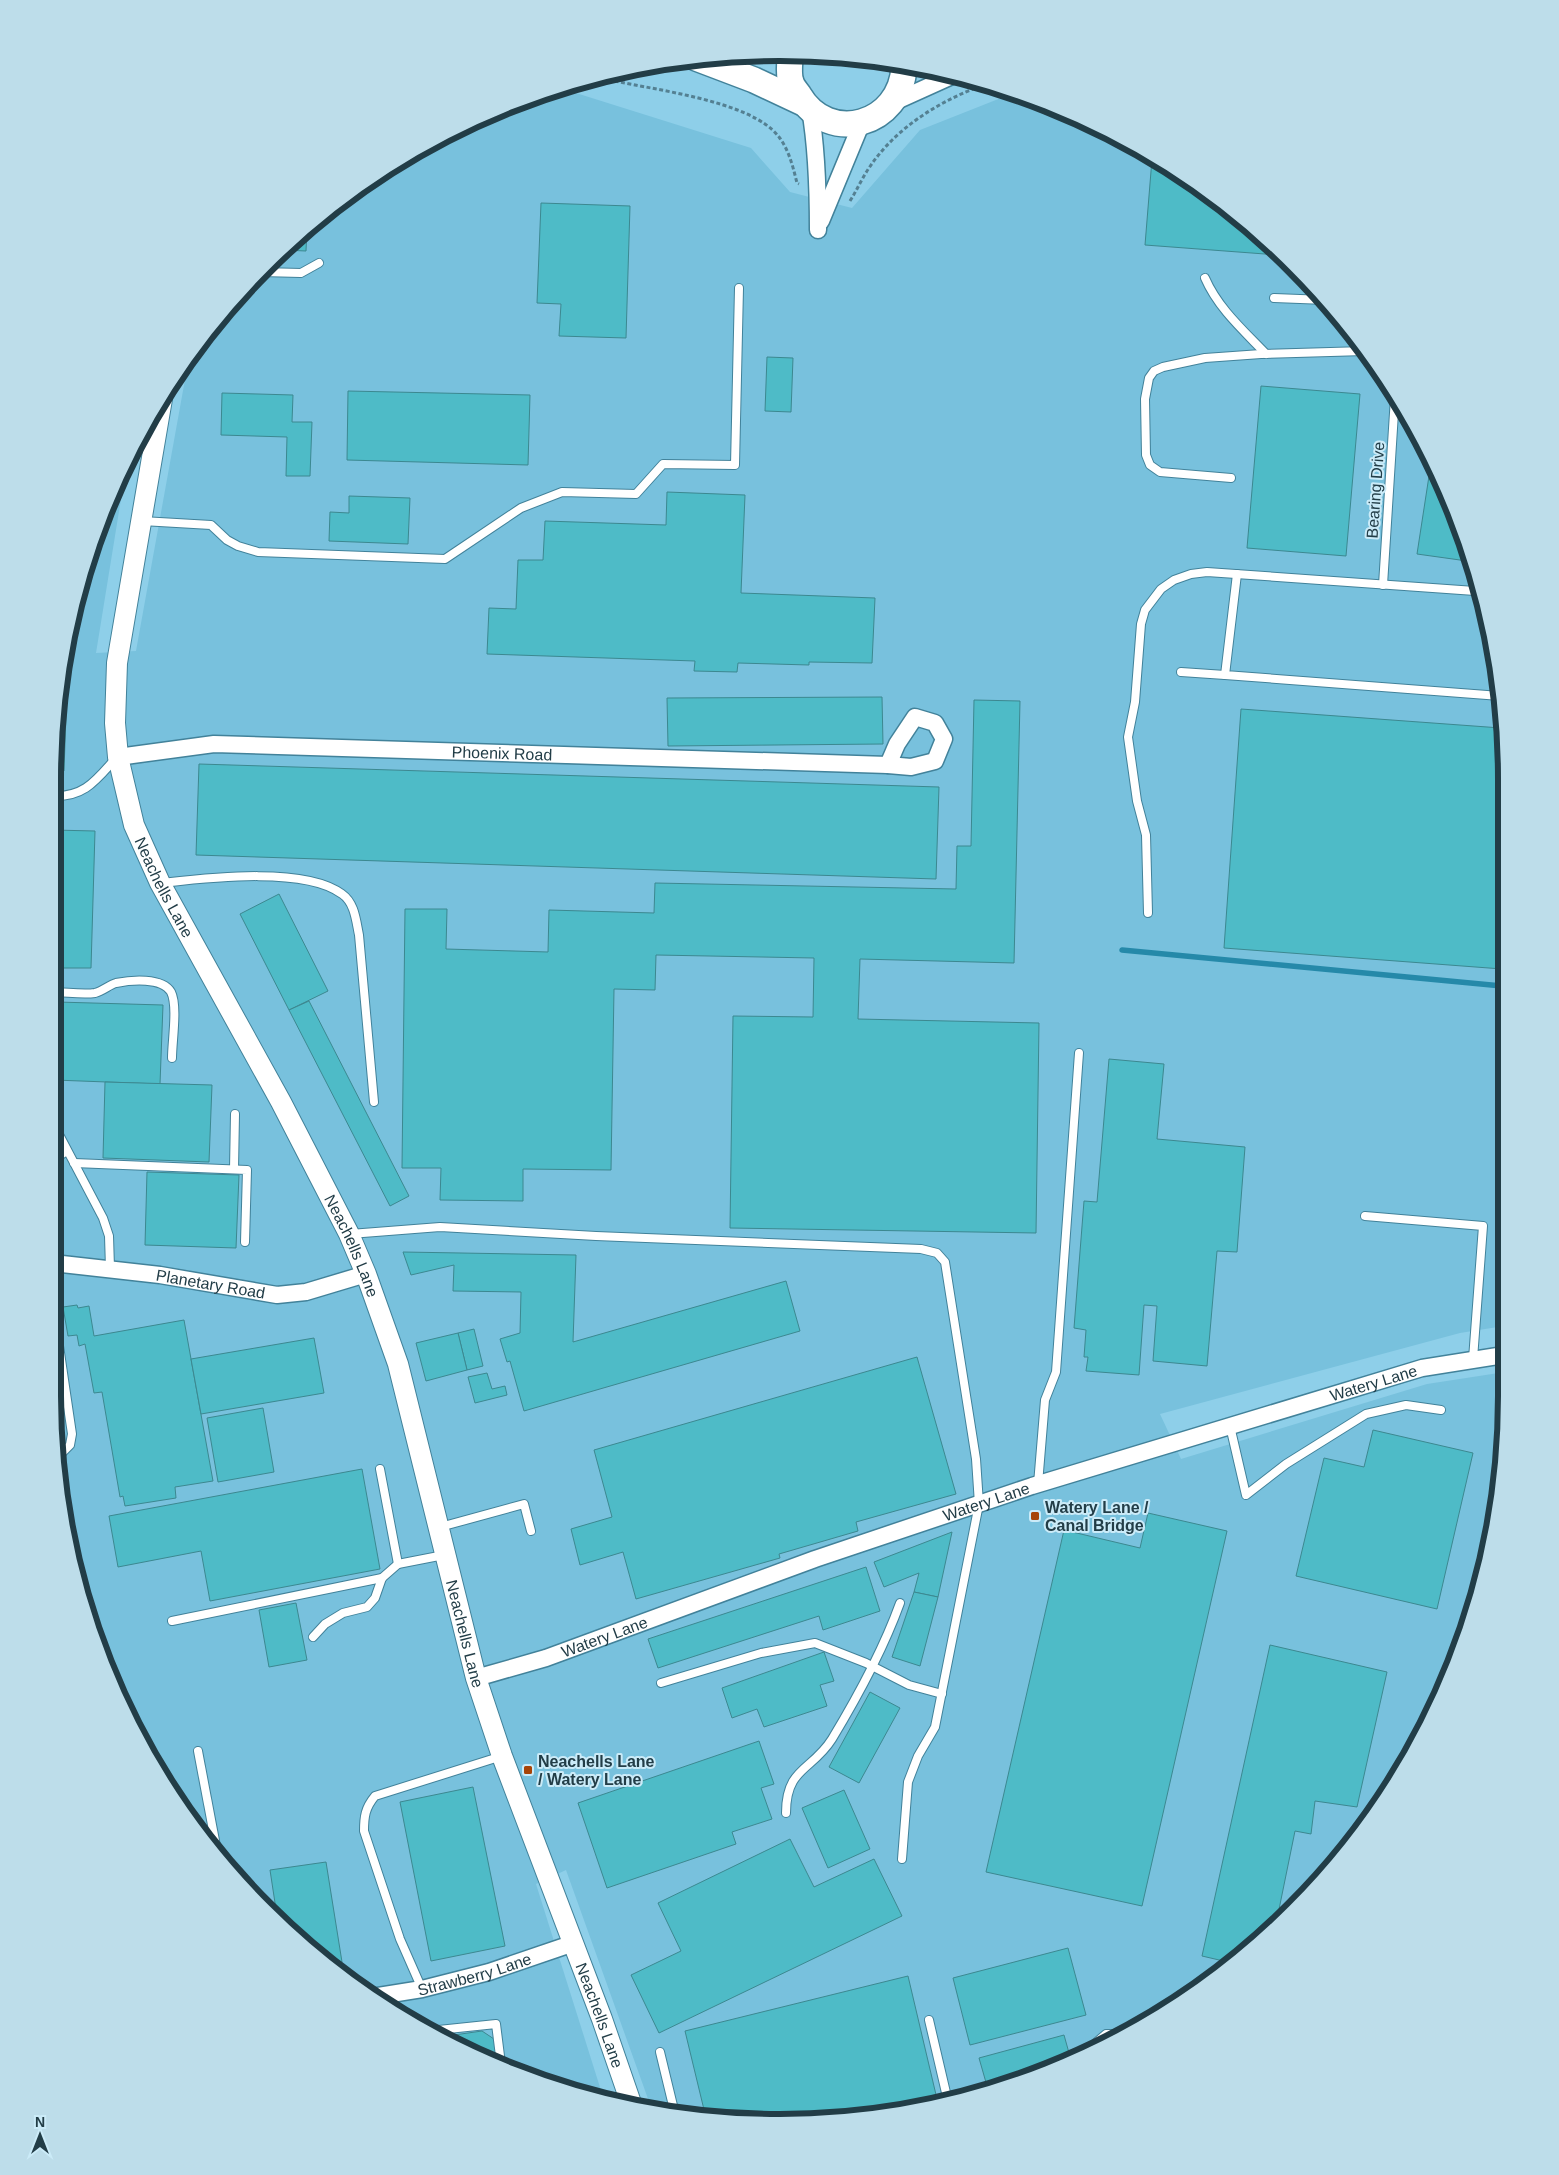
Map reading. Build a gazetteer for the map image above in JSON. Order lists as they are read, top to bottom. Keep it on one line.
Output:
{"streets":{"street":["Phoenix Road","Neachells Lane","Planetary Road","Watery Lane","Strawberry Lane"],"lane":["Bearing Drive"]},"crossings":[["Phoenix Road","Neachells Lane"],["Neachells Lane","Planetary Road"],["Neachells Lane","Watery Lane"],["Neachells Lane","Strawberry Lane"]],"places":{"transit":["Watery Lane / Canal Bridge","Neachells Lane / Watery Lane"]},"north":"top"}
